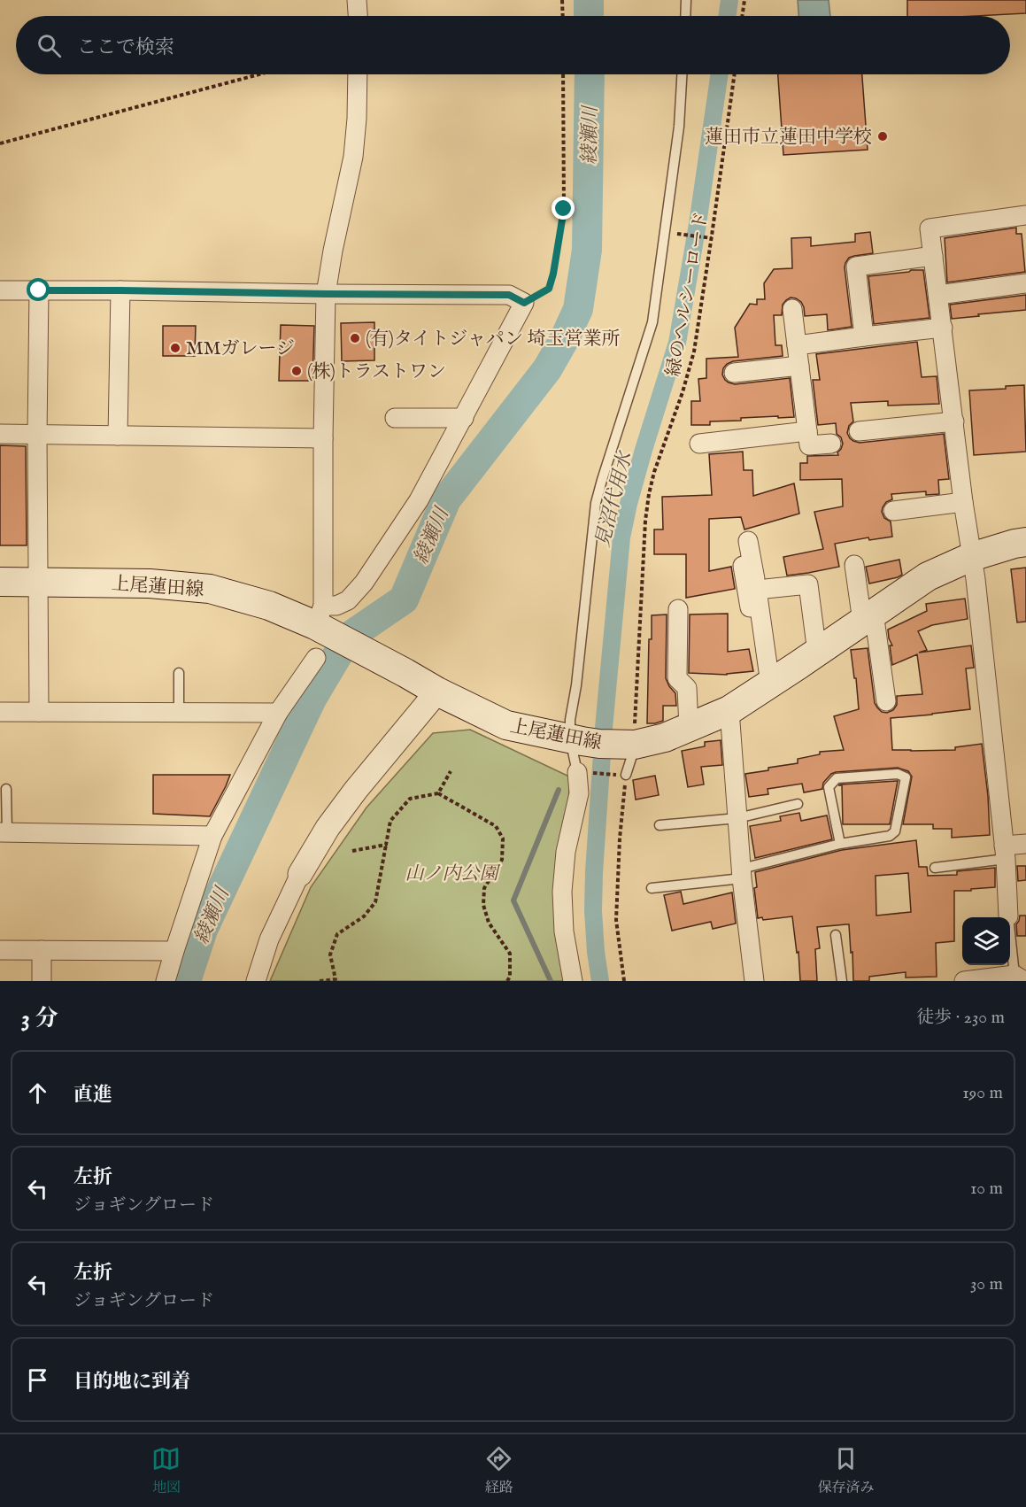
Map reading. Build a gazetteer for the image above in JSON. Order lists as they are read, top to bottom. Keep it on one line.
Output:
{"streets":{"main road":["上尾蓮田線"],"path":["緑のヘルシーロード"]},"crossings":[["緑のヘルシーロード","上尾蓮田線"]],"water":["綾瀬川","見沼代用水"],"parks":["山ノ内公園"],"places":["蓮田市立蓮田中学校","(有)タイトジャパン 埼玉営業所","MMガレージ","(株)トラストワン"],"page":{"search":"ここで検索","heading":["3 分","徒歩 · 230 m"],"list":[["直進","190 m"],["左折","ジョギングロード","10 m"],["左折","ジョギングロード","30 m"],"目的地に到着"],"nav":["地図","経路","保存済み"]}}
